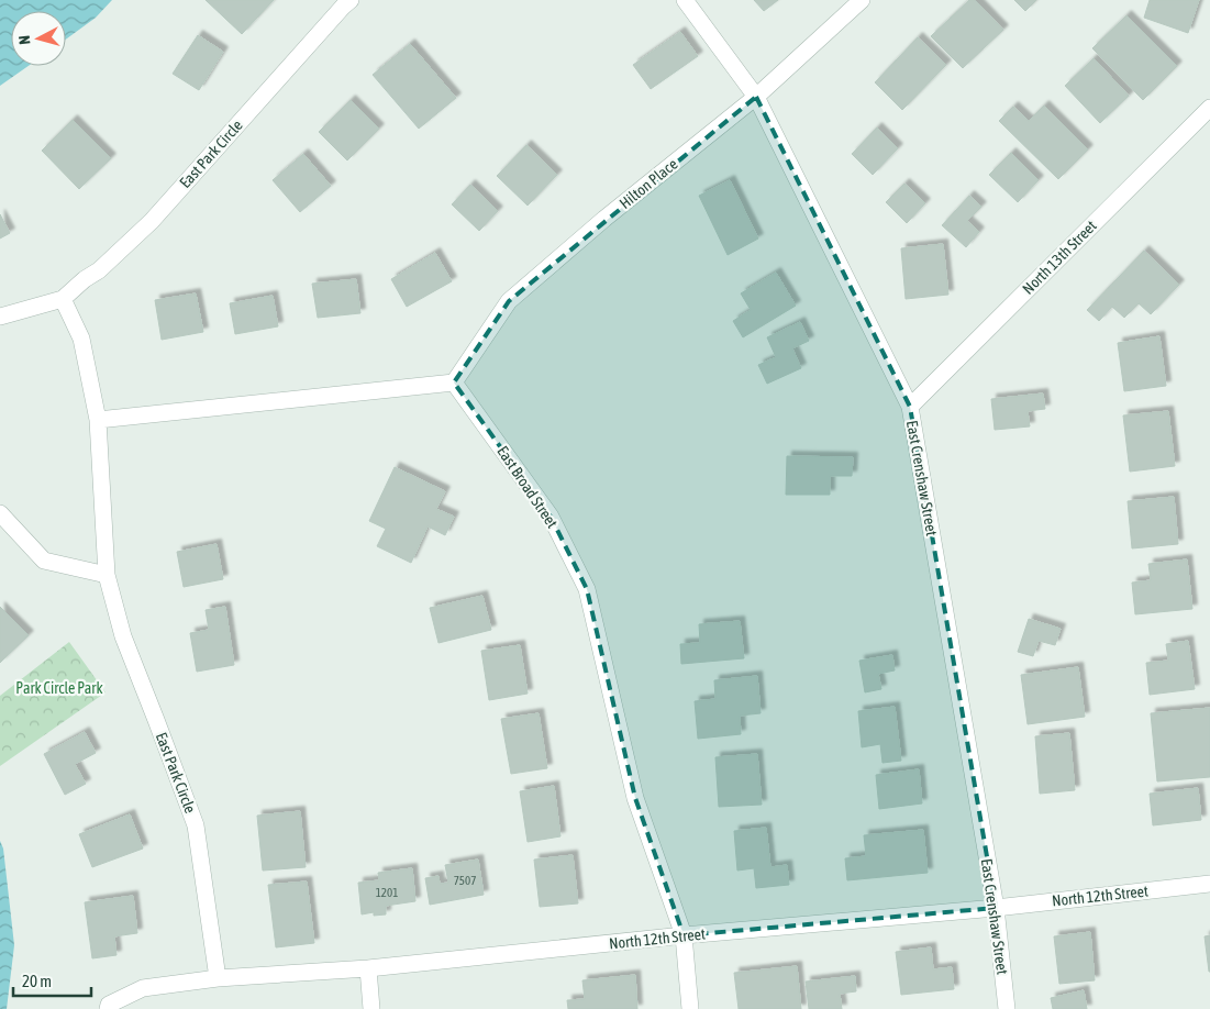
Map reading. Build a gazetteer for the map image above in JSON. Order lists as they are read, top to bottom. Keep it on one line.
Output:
{"streets":{"street":["East Park Circle","Hilton Place","North 13th Street","East Crenshaw Street","East Broad Street","North 12th Street"]},"crossings":[["East Park Circle","North 12th Street"],["Hilton Place","East Crenshaw Street"],["Hilton Place","East Broad Street"],["North 13th Street","East Crenshaw Street"],["East Crenshaw Street","North 12th Street"],["East Broad Street","North 12th Street"]],"parks":["Park Circle Park"],"house_numbers":["7507","1201"],"scale_bar":"20 m","north":"left"}
